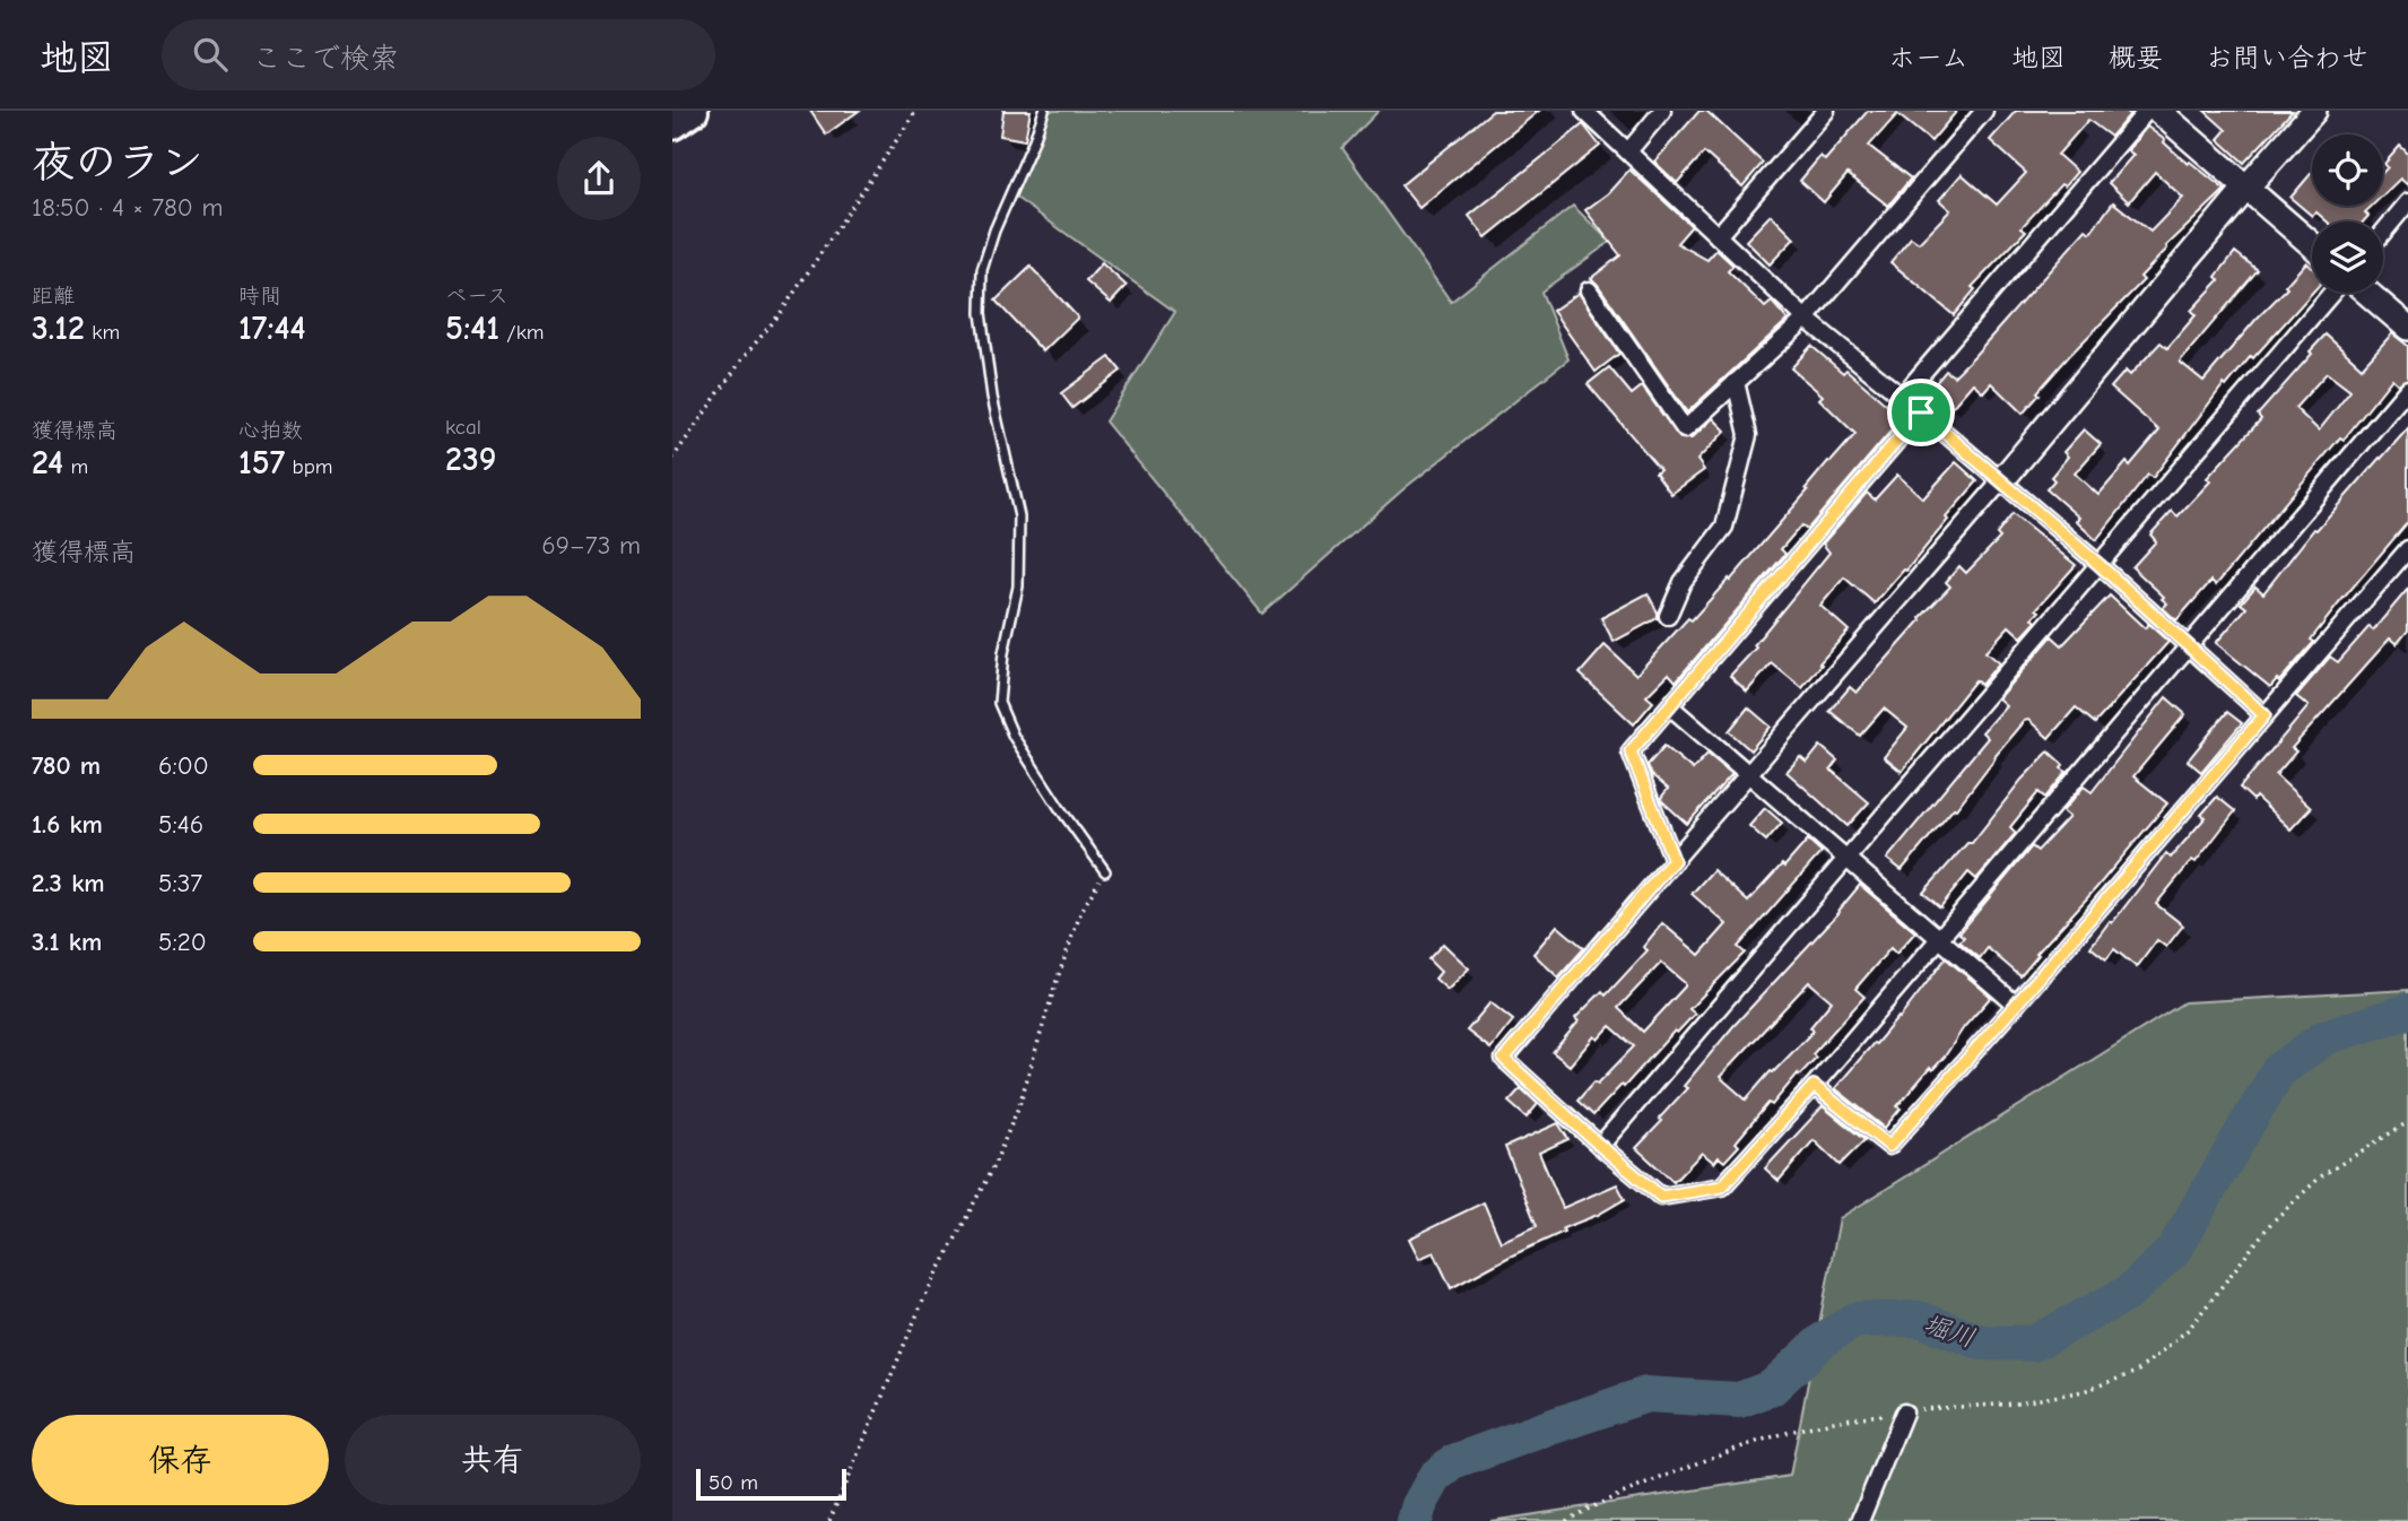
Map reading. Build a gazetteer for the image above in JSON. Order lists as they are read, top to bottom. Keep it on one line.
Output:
{"water":["堀川"],"scale_bar":"50 m","page":{"header":"地図","search":"ここで検索","nav":["ホーム","地図","概要","お問い合わせ"],"heading":["夜のラン","18:50 · 4 × 780 m"],"stats":[["距離","3.12 km"],["時間","17:44"],["ペース","5:41 /km"],["獲得標高","24 m"],["心拍数","157 bpm"],["kcal","239"]],"chart":["獲得標高","69–73 m"],"list":[{"name":"780 m","note":"6:00"},{"name":"1.6 km","note":"5:46"},{"name":"2.3 km","note":"5:37"},{"name":"3.1 km","note":"5:20"}],"buttons":["保存","共有"],"scale":"50 m"}}
